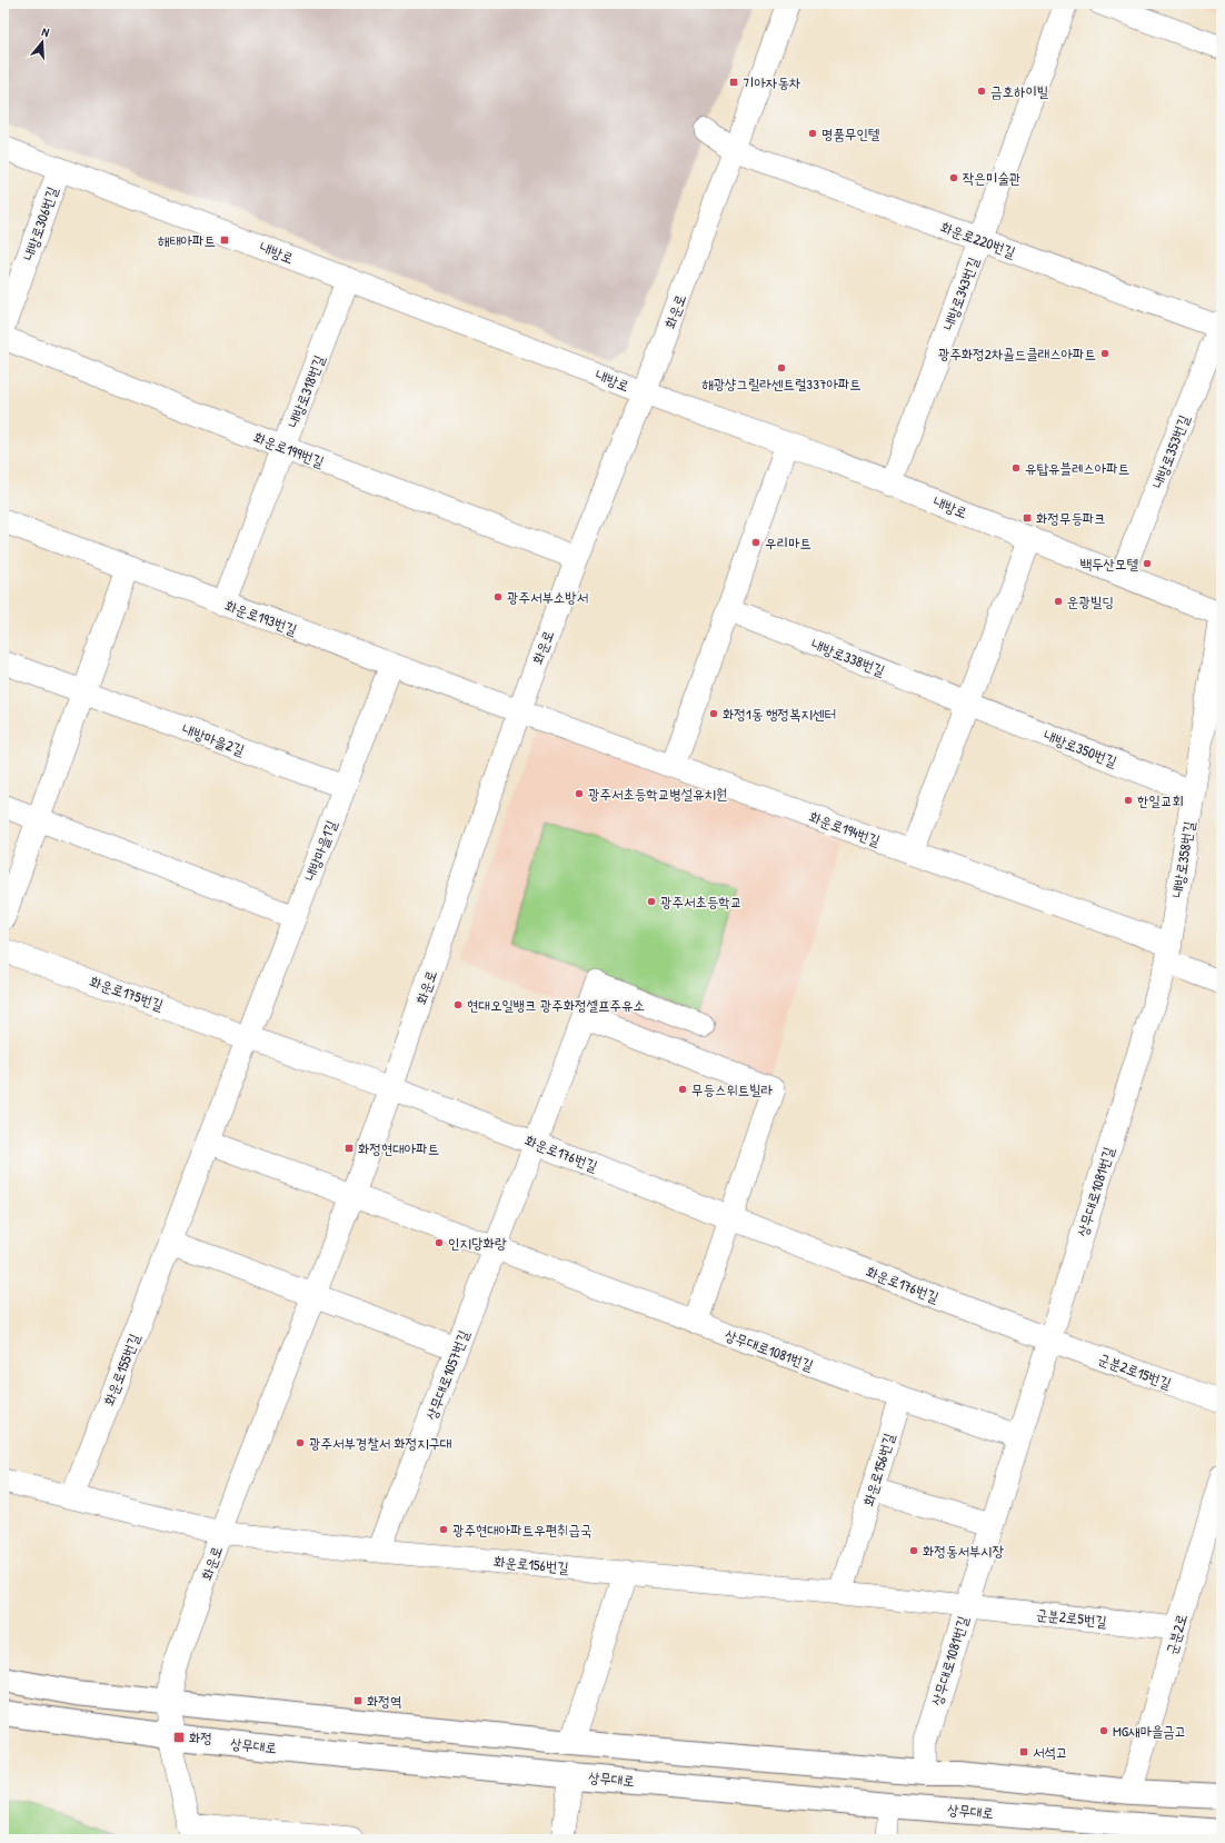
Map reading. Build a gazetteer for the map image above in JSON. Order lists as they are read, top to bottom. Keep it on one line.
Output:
{"streets":{"main road":["상무대로"],"street":["내방로306번길","화운로220번길","내방로","내방로343번길","화운로","내방로318번길","화운로199번길","내방로353번길","화운로193번길","내방로338번길","내방마을2길","내방로350번길","화운로194번길","내방마을1길","내방로358번길","화운로175번길","화운로176번길","상무대로1081번길","화운로155번길","군분2로15번길","상무대로1057번길","화운로156번길","군분2로5번길","군분2로"]},"crossings":[["내방로306번길","내방로"],["화운로220번길","내방로343번길"],["화운로220번길","화운로"],["화운로220번길","내방로353번길"],["내방로","내방로343번길"],["내방로","화운로"],["내방로","내방로318번길"],["내방로","내방로353번길"],["내방로","내방로358번길"],["화운로","화운로199번길"],["화운로","화운로193번길"],["화운로","화운로194번길"],["화운로","화운로175번길"],["화운로","화운로176번길"],["화운로","화운로156번길"],["화운로","상무대로"],["내방로318번길","화운로199번길"],["내방로318번길","화운로193번길"],["화운로193번길","화운로194번길"],["화운로193번길","내방마을1길"],["내방로338번길","내방로350번길"],["내방마을2길","내방마을1길"],["내방로350번길","내방로358번길"],["화운로194번길","내방로358번길"],["화운로194번길","상무대로1081번길"],["내방마을1길","화운로175번길"],["내방로358번길","상무대로1081번길"],["화운로175번길","화운로176번길"],["화운로176번길","상무대로1081번길"],["화운로176번길","군분2로15번길"],["화운로176번길","상무대로1057번길"],["상무대로1081번길","군분2로15번길"],["상무대로1081번길","화운로156번길"],["상무대로1081번길","군분2로5번길"],["상무대로1057번길","화운로156번길"],["화운로156번길","군분2로5번길"],["군분2로5번길","군분2로"]],"places":{"transit":["기아자동차","해태아파트","화정무등파크","화정현대아파트","화정역","화정","서석고"],"other":["금호하이빌","명품무인텔","작은미술관","광주화정2차골드클래스아파트","해광샹그릴라센트럴337아파트","유탑유블레스아파트","우리마트","백두산모텔","광주서부소방서","운광빌딩","화정1동 행정복지센터","광주서초등학교병설유치원","한일교회","광주서초등학교","현대오일뱅크 광주화정셀프주유소","무등스위트빌라","인지당화랑","광주서부경찰서 화정지구대","광주현대아파트우편취급국","화정동서부시장","MG새마을금고"]},"north":"top"}
